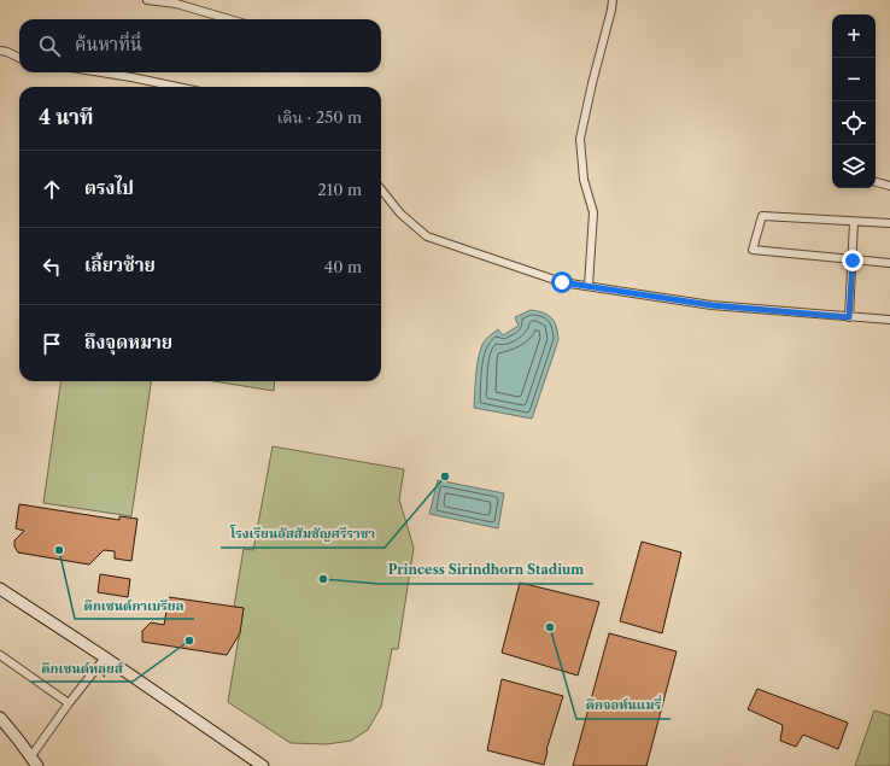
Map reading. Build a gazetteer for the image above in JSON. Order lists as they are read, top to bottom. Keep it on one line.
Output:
{"places":["โรงเรียนอัสสัมชัญศรีราชา","ตึกเซนต์กาเบรียล","Princess Sirindhorn Stadium","ตึกจอห์นแมรี่","ตึกเซนต์หลุยส์"],"page":{"map_buttons":["+","−"],"search":"ค้นหาที่นี่","heading":["4 นาที","เดิน · 250 m"],"list":[["ตรงไป","210 m"],["เลี้ยวซ้าย","40 m"],"ถึงจุดหมาย"]}}
